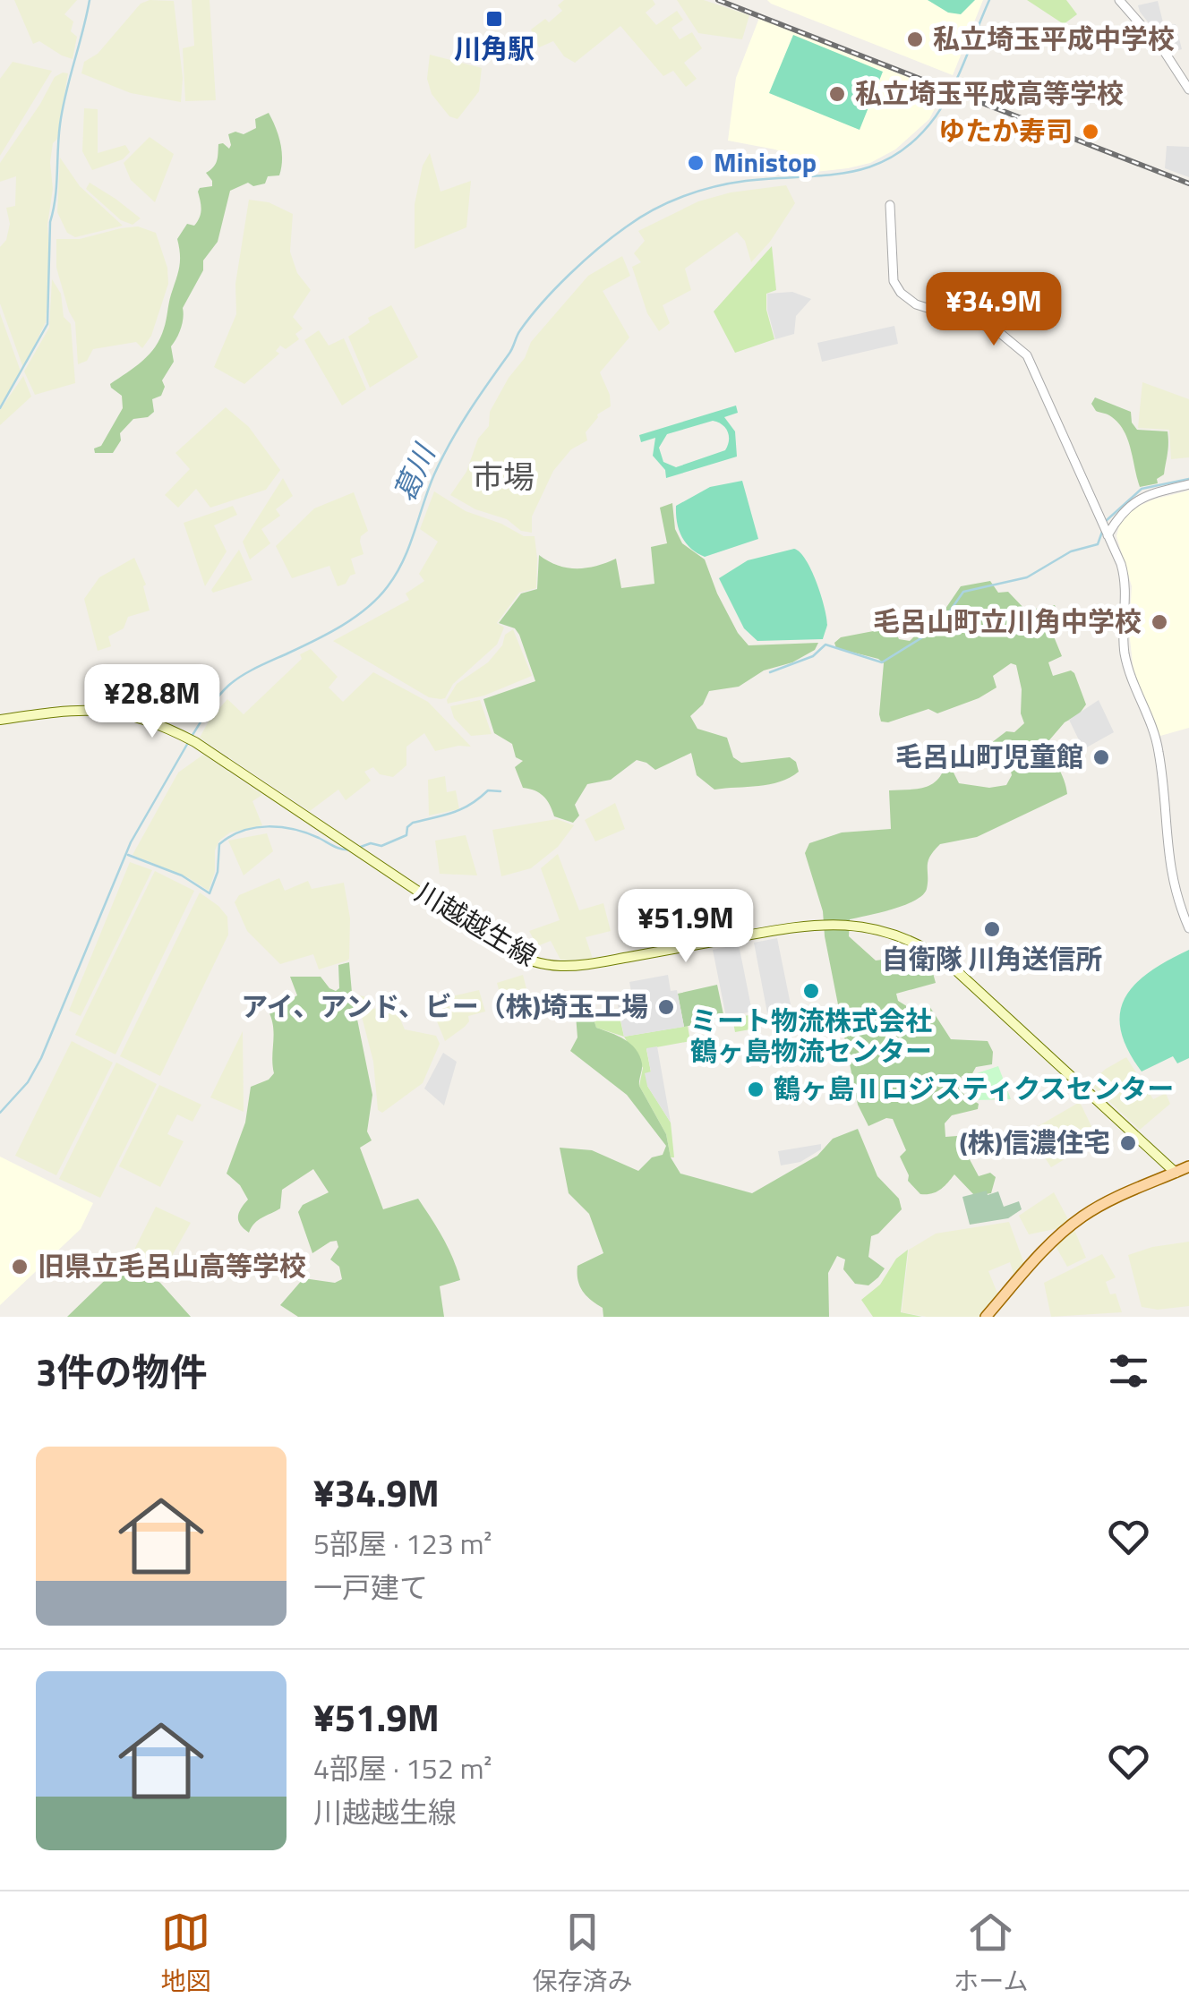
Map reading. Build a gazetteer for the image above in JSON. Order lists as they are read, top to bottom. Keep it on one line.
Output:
{"streets":{"main road":["川越越生線"]},"districts":["市場"],"water":["葛川"],"places":{"transit":["川角駅"],"other":["私立埼玉平成中学校","私立埼玉平成高等学校","ゆたか寿司","Ministop","毛呂山町立川角中学校","毛呂山町児童館","自衛隊 川角送信所","ミート物流株式会社 鶴ヶ島物流センター","アイ、アンド、ビー（株)埼玉工場","鶴ヶ島Ⅱロジスティクスセンター","(株)信濃住宅","旧県立毛呂山高等学校"]},"page":{"price":["¥34.9M","¥28.8M","¥51.9M"],"heading":"3件の物件","list":[{"name":"¥34.9M","note":"5部屋 · 123 m² · 一戸建て"},{"name":"¥51.9M","note":"4部屋 · 152 m² · 川越越生線"}],"tabs":["地図","保存済み","ホーム"]}}
